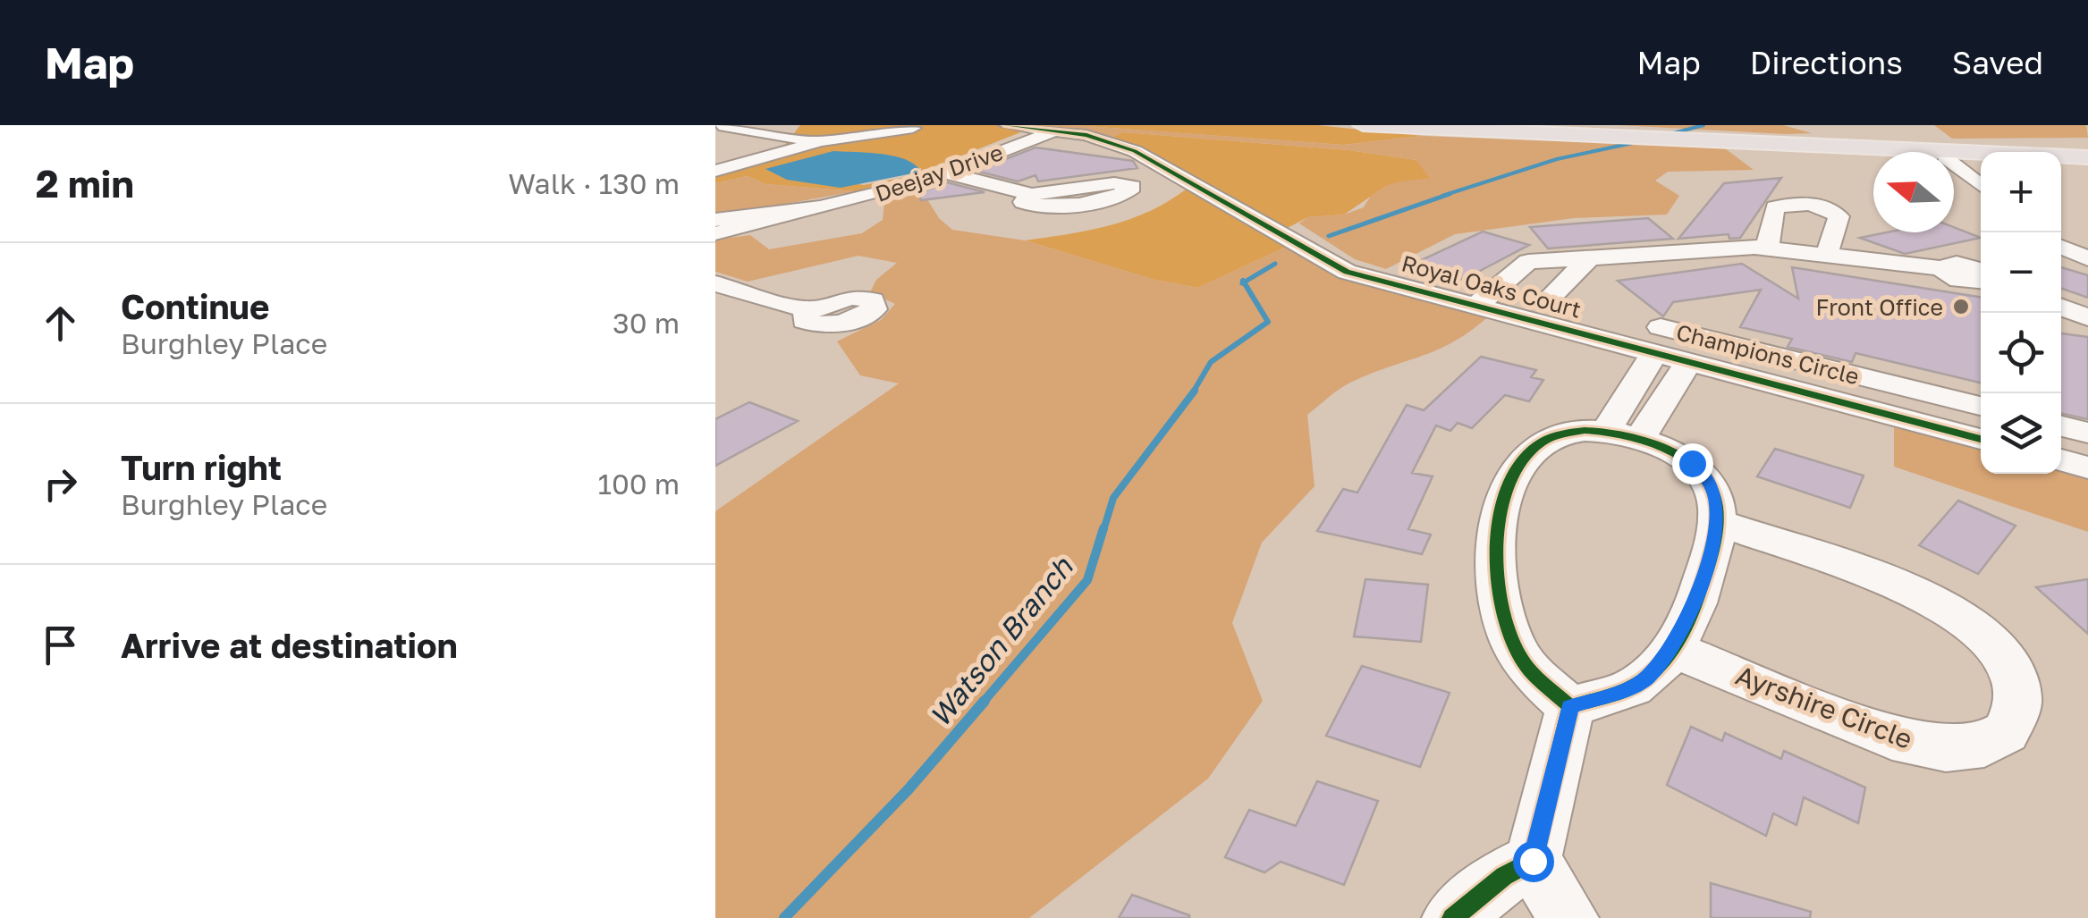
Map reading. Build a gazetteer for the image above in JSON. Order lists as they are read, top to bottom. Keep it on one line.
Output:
{"streets":{"street":["Deejay Drive","Royal Oaks Court","Champions Circle","Ayrshire Circle"]},"crossings":[["Deejay Drive","Royal Oaks Court"]],"water":["Watson Branch"],"places":["Front Office"],"north":"left","page":{"header":"Map","nav":["Map","Directions","Saved"],"heading":["2 min","Walk · 130 m"],"map_buttons":["+","−"],"list":[["Continue","Burghley Place","30 m"],["Turn right","Burghley Place","100 m"],"Arrive at destination"]}}
